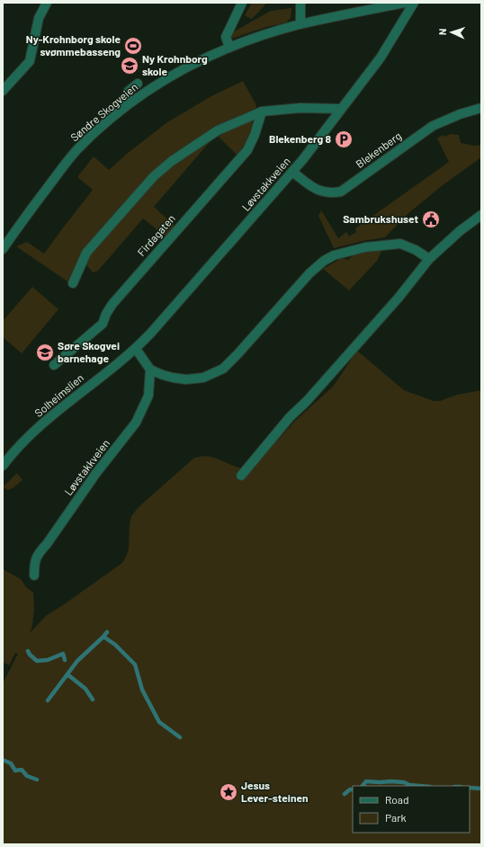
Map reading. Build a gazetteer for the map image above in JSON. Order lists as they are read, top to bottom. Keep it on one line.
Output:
{"streets":{"street":["Søndre Skogveien","Blekenberg","Løvstakkveien","Firdagaten","Solheimslien"]},"crossings":[["Blekenberg","Løvstakkveien"],["Løvstakkveien","Solheimslien"]],"places":{"sports":["Ny-Krohnborg skole svømmebasseng"],"school or university":["Ny Krohnborg skole","Søre Skogvei barnehage"],"parking":["Blekenberg 8"],"public building":["Sambrukshuset"],"place":["Jesus Lever-steinen"]},"legend":["Road","Park"],"north":"left"}
